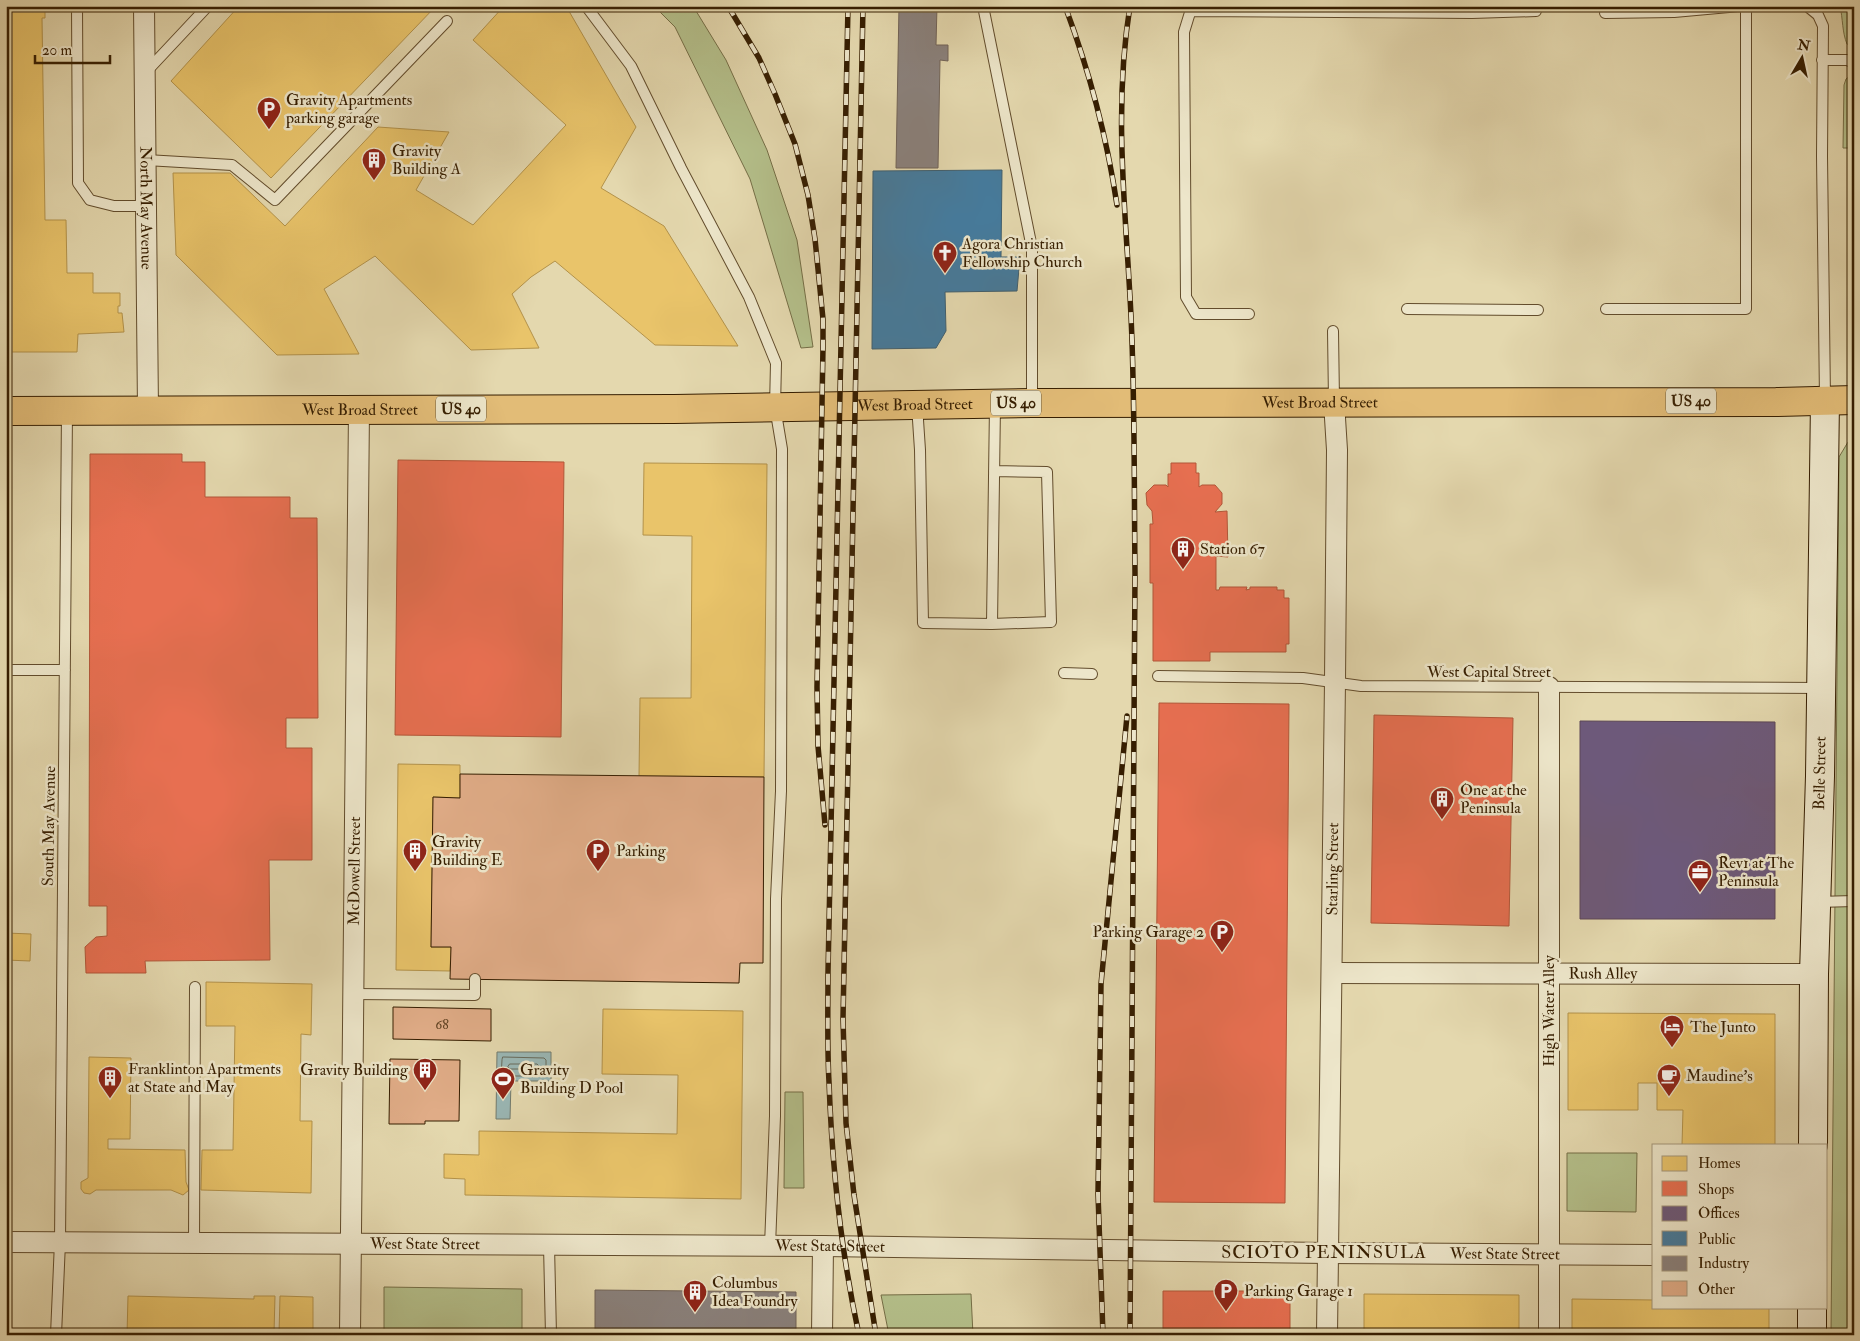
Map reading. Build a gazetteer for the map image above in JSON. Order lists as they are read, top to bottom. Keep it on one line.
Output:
{"streets":{"main road":["US 40","West Broad Street"],"street":["North May Avenue","Belle Street","Starling Street","McDowell Street","Rush Alley","High Water Alley","West State Street"],"lane":["West Capital Street","South May Avenue"]},"crossings":[["North May Avenue","West Broad Street"],["West Broad Street","Belle Street"],["West Broad Street","South May Avenue"],["West Broad Street","Starling Street"],["West Broad Street","McDowell Street"],["West Capital Street","Belle Street"],["West Capital Street","Starling Street"],["West Capital Street","High Water Alley"],["Belle Street","Rush Alley"],["South May Avenue","West State Street"],["Starling Street","Rush Alley"],["Starling Street","West State Street"],["McDowell Street","West State Street"],["Rush Alley","High Water Alley"],["High Water Alley","West State Street"]],"districts":["SCIOTO PENINSULA"],"places":{"parking":["Gravity Apartments parking garage","Parking","Parking Garage 2","Parking Garage 1"],"building":["Gravity Building A","Station 67","One at the Peninsula","Gravity Building E","Gravity Building","Franklinton Apartments at State and May","Columbus Idea Foundry"],"church":["Agora Christian Fellowship Church"],"office":["Rev1 at The Peninsula"],"hotel":["The Junto"],"cafe":["Maudine's"],"sports":["Gravity Building D Pool"]},"house_numbers":["68"],"legend":["Homes","Shops","Offices","Public","Industry","Other"],"scale_bar":"20 m","north":"top"}
